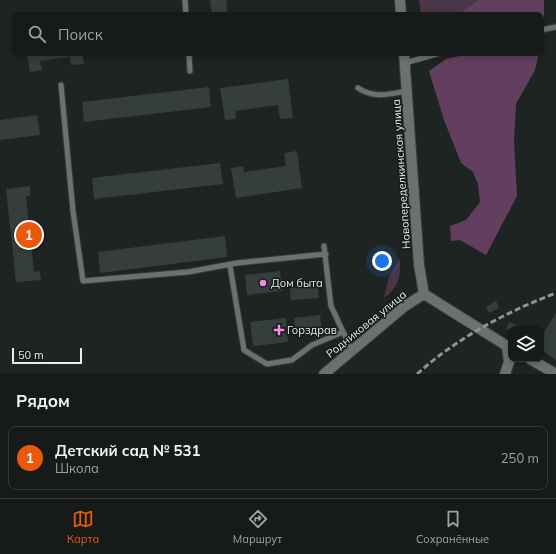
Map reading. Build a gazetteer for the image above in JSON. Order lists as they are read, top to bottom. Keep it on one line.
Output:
{"streets":{"main road":["Новопеределкинская улица","Родниковая улица"]},"crossings":[["Новопеределкинская улица","Родниковая улица"]],"places":{"other":["Дом быта"],"health":["Горздрав"]},"scale_bar":"50 m","page":{"search":"Поиск","pins":"1","scale":"50 m","heading":"Рядом","list":[{"mark":"1","name":"Детский сад № 531","note":"Школа","value":"250 m"}],"nav":["Карта","Маршрут","Сохранённые"]}}
